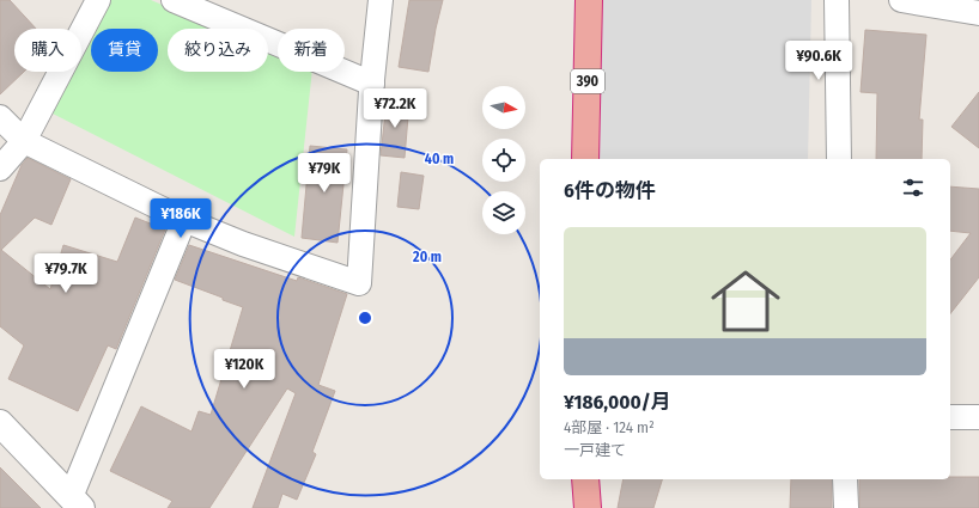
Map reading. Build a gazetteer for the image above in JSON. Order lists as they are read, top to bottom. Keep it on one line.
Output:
{"streets":{"highway":["390"]},"north":"right","page":{"chip":["購入","賃貸","絞り込み","新着"],"price":["¥90.6K","¥72.2K","¥79K","¥186K","¥79.7K","¥120K"],"heading":"6件の物件","list":[{"name":"¥186,000/月","note":"4部屋 · 124 m² · 一戸建て"}]},"rings":["40 m","20 m"]}
